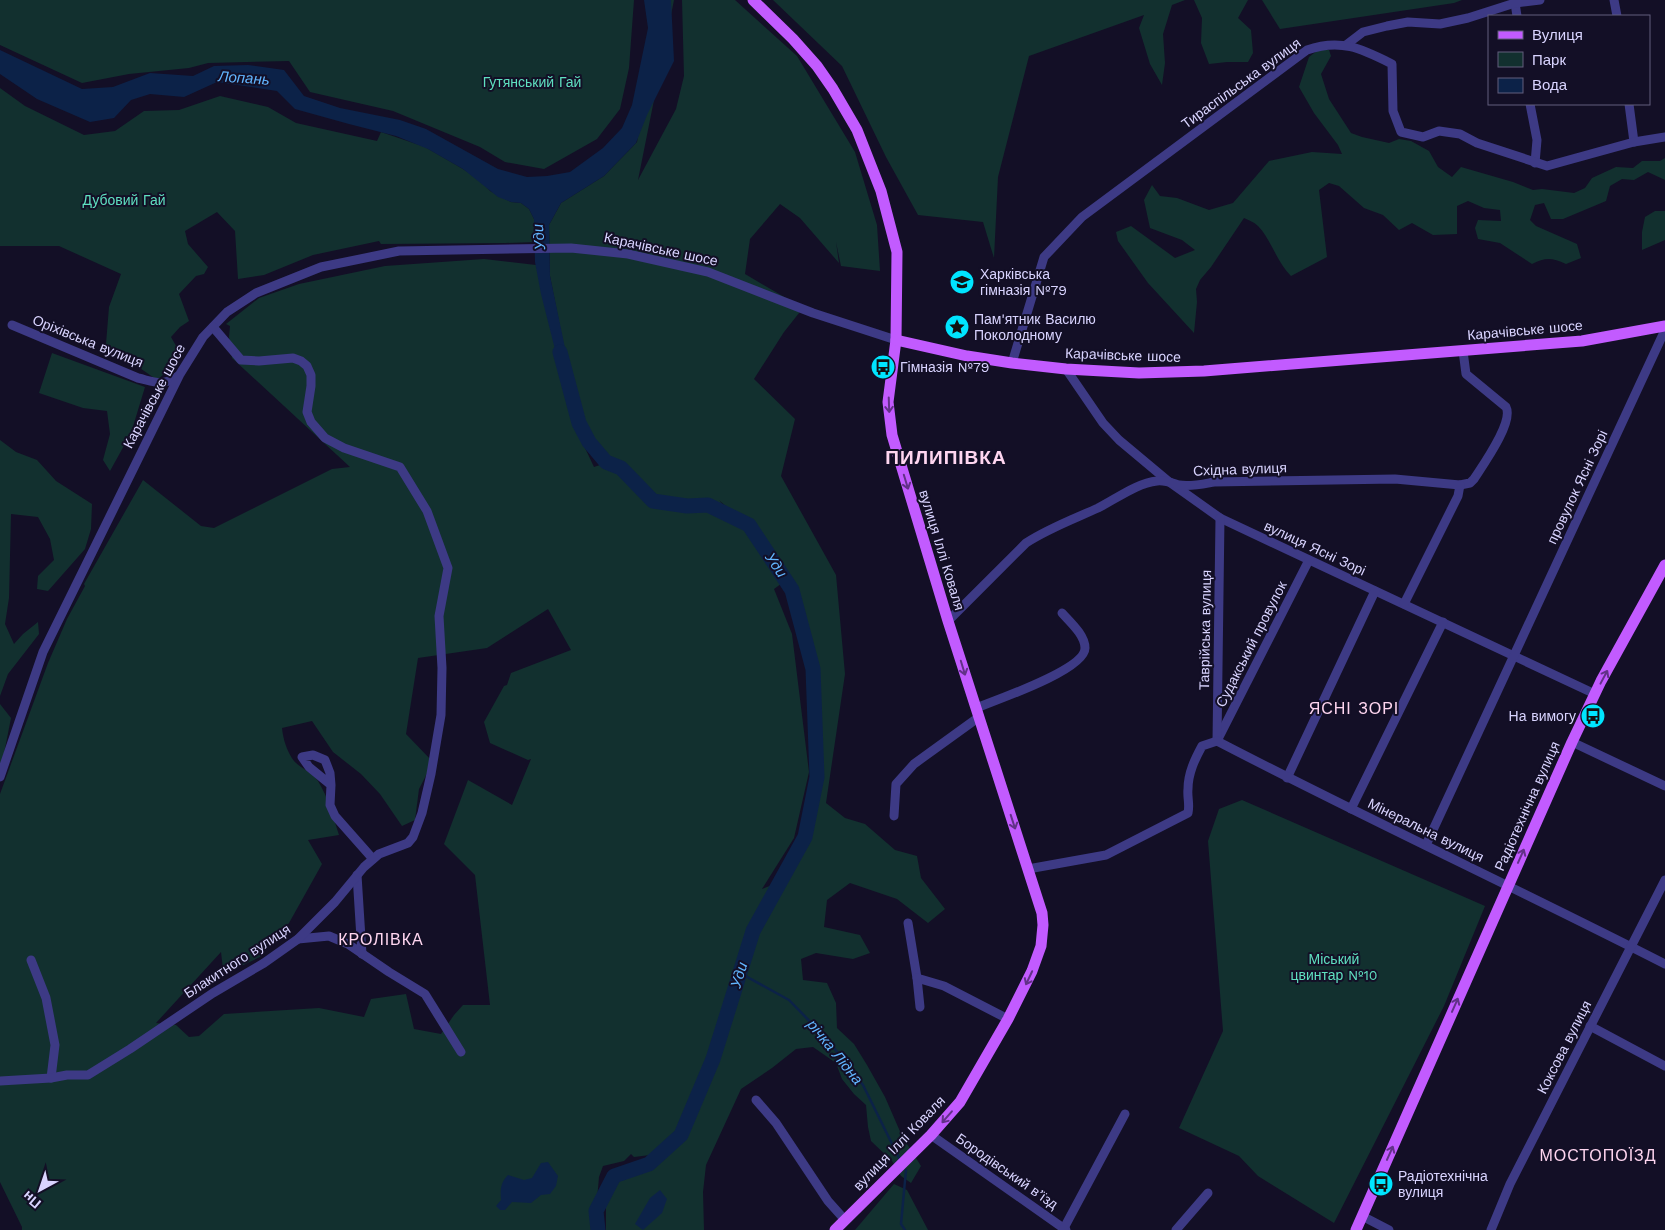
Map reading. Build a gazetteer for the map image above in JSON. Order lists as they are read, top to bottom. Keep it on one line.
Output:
{"streets":{"main road":["Карачівське шосе","вулиця Іллі Коваля","Радіотехнічна вулиця"],"street":["Тираспільська вулиця","Оріхівська вулиця","Східна вулиця","провулок Ясні Зорі","вулиця Ясні Зорі","Таврійська вулиця","Судакський провулок","Мінеральна вулиця","Блакитного вулиця","Коксова вулиця","Бородівський в’їзд"]},"crossings":[["Тираспільська вулиця","Карачівське шосе"],["Карачівське шосе","Оріхівська вулиця"],["Карачівське шосе","вулиця Ясні Зорі"],["Карачівське шосе","вулиця Іллі Коваля"],["Карачівське шосе","Блакитного вулиця"],["Східна вулиця","вулиця Ясні Зорі"],["Східна вулиця","вулиця Іллі Коваля"],["провулок Ясні Зорі","вулиця Ясні Зорі"],["провулок Ясні Зорі","Мінеральна вулиця"],["вулиця Ясні Зорі","Таврійська вулиця"],["вулиця Ясні Зорі","Судакський провулок"],["вулиця Ясні Зорі","Радіотехнічна вулиця"],["вулиця Іллі Коваля","Бородівський в’їзд"],["Таврійська вулиця","Судакський провулок"],["Таврійська вулиця","Мінеральна вулиця"],["Судакський провулок","Мінеральна вулиця"],["Радіотехнічна вулиця","Мінеральна вулиця"],["Мінеральна вулиця","Коксова вулиця"]],"one_way":["вулиця Іллі Коваля","Радіотехнічна вулиця"],"districts":["ПИЛИПІВКА","ЯСНІ ЗОРІ","КРОЛІВКА","МОСТОПОЇЗД"],"water":["Лопань","Уди","річка Лідна"],"parks":["Гутянський Гай","Дубовий Гай","Міський цвинтар №10"],"places":{"school or university":["Харківська гімназія №79"],"place":["Пам'ятник Василю Поколодному"],"bus stop":["Гімназія №79","На вимогу","Радіотехнічна вулиця"]},"legend":["Вулиця","Парк","Вода"],"north":"bottom left"}
